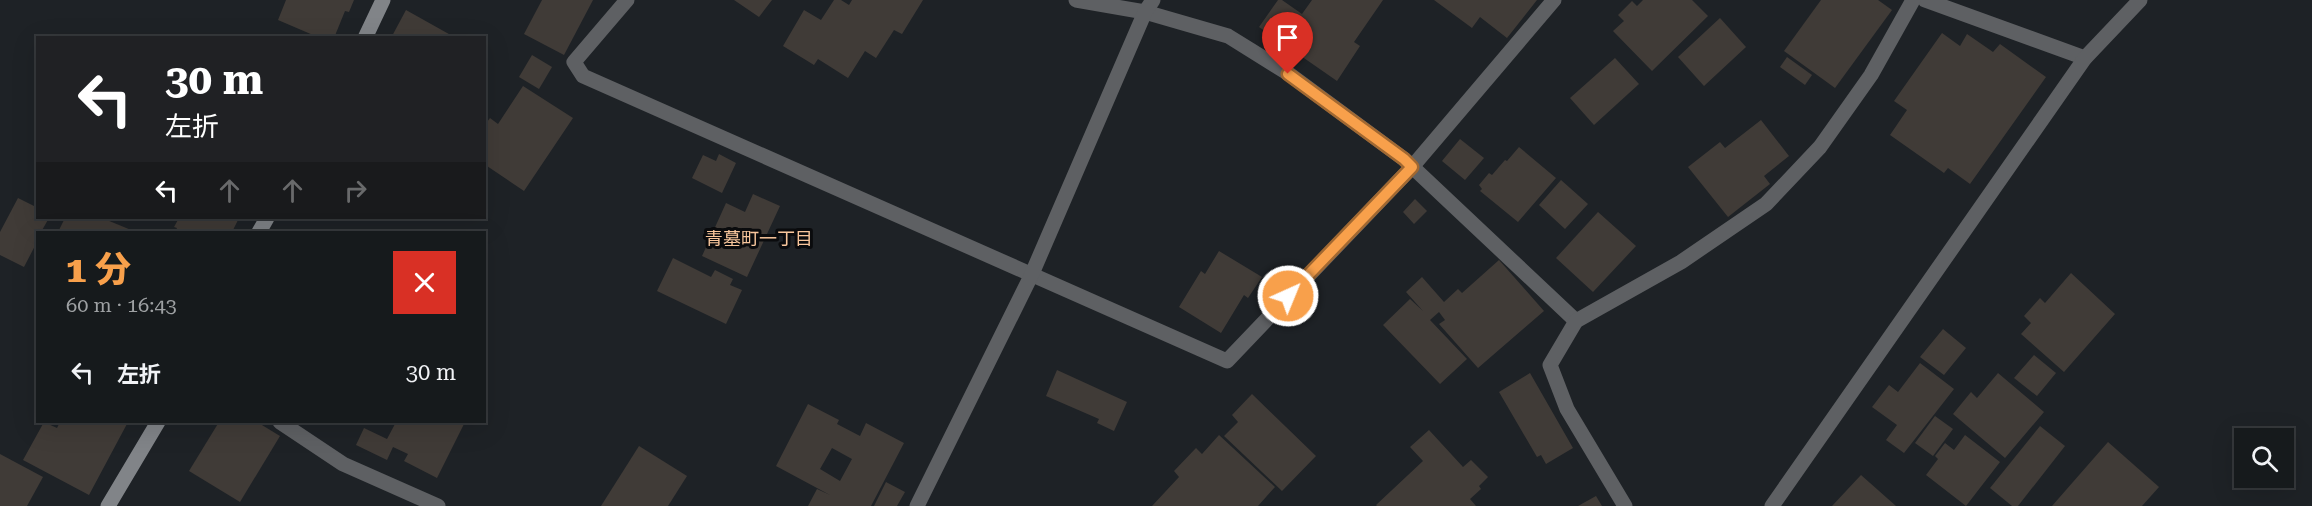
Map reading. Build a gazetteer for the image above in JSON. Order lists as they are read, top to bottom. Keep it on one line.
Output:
{"districts":["青墓町一丁目"],"page":{"turn":["30 m","左折"],"heading":["1 分","60 m · 16:43"],"list":[{"name":"左折","value":"30 m"}]}}
